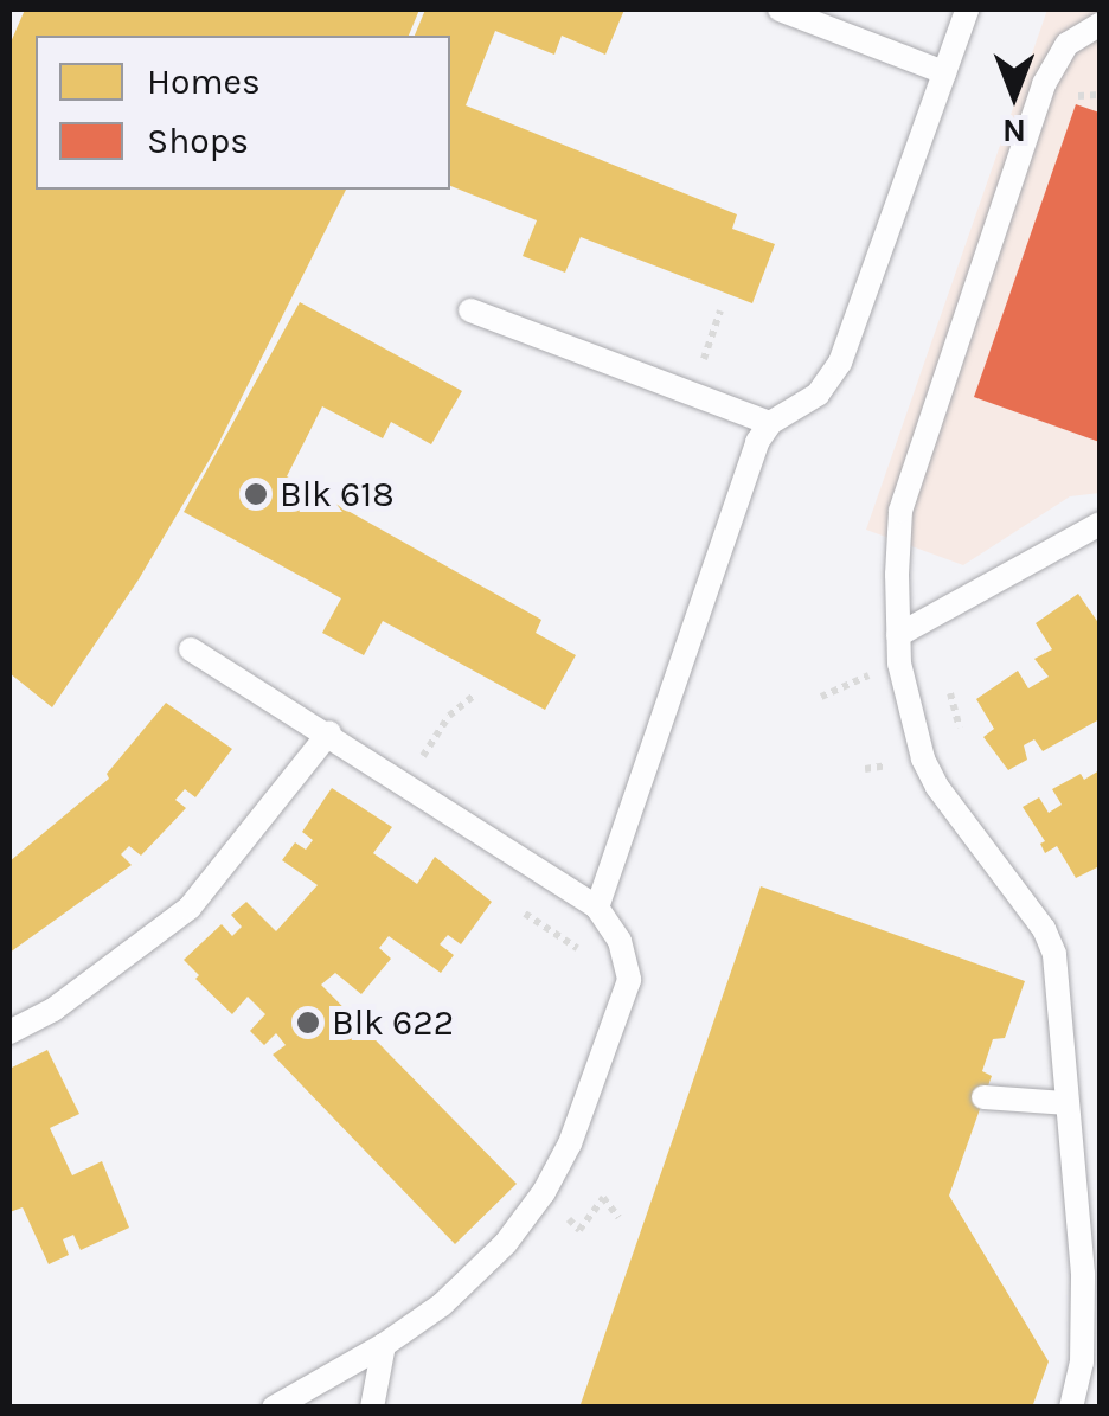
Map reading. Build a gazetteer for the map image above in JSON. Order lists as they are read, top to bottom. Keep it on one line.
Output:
{"places":["Blk 618","Blk 622"],"legend":["Homes","Shops"],"north":"bottom"}
